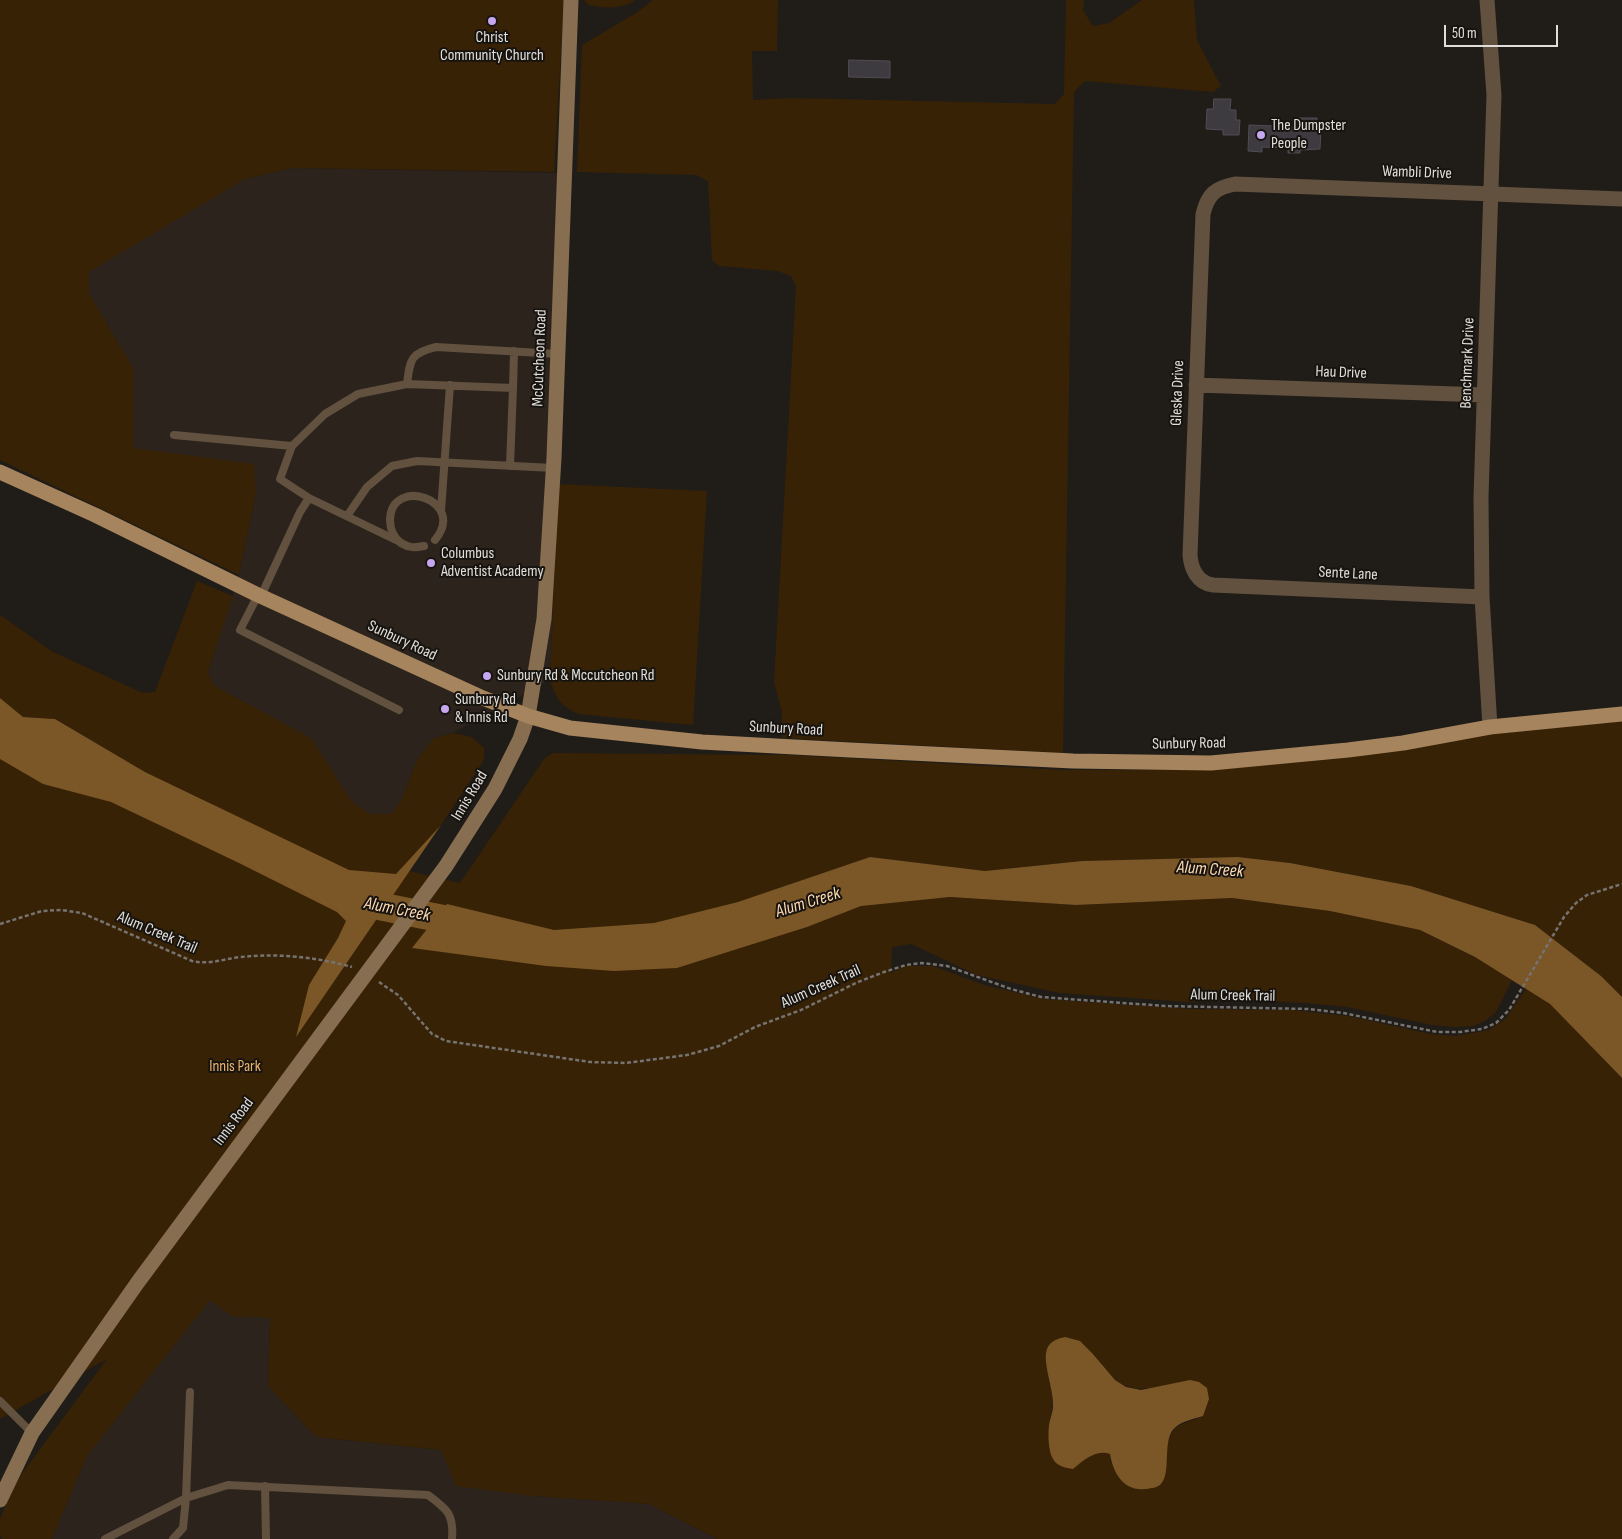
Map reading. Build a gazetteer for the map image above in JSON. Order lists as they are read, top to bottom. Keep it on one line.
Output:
{"streets":{"main road":["McCutcheon Road","Sunbury Road","Innis Road"],"street":["Wambli Drive","Benchmark Drive","Hau Drive","Gleska Drive","Sente Lane"],"path":["Alum Creek Trail"]},"crossings":[["Wambli Drive","Benchmark Drive"],["Wambli Drive","Gleska Drive"],["McCutcheon Road","Sunbury Road"],["McCutcheon Road","Innis Road"],["Benchmark Drive","Hau Drive"],["Benchmark Drive","Sente Lane"],["Benchmark Drive","Sunbury Road"],["Hau Drive","Gleska Drive"],["Gleska Drive","Sente Lane"],["Sunbury Road","Innis Road"]],"water":["Alum Creek"],"parks":["Innis Park"],"places":["Christ Community Church","The Dumpster People","Columbus Adventist Academy","Sunbury Rd & Mccutcheon Rd","Sunbury Rd & Innis Rd"],"scale_bar":"50 m"}
